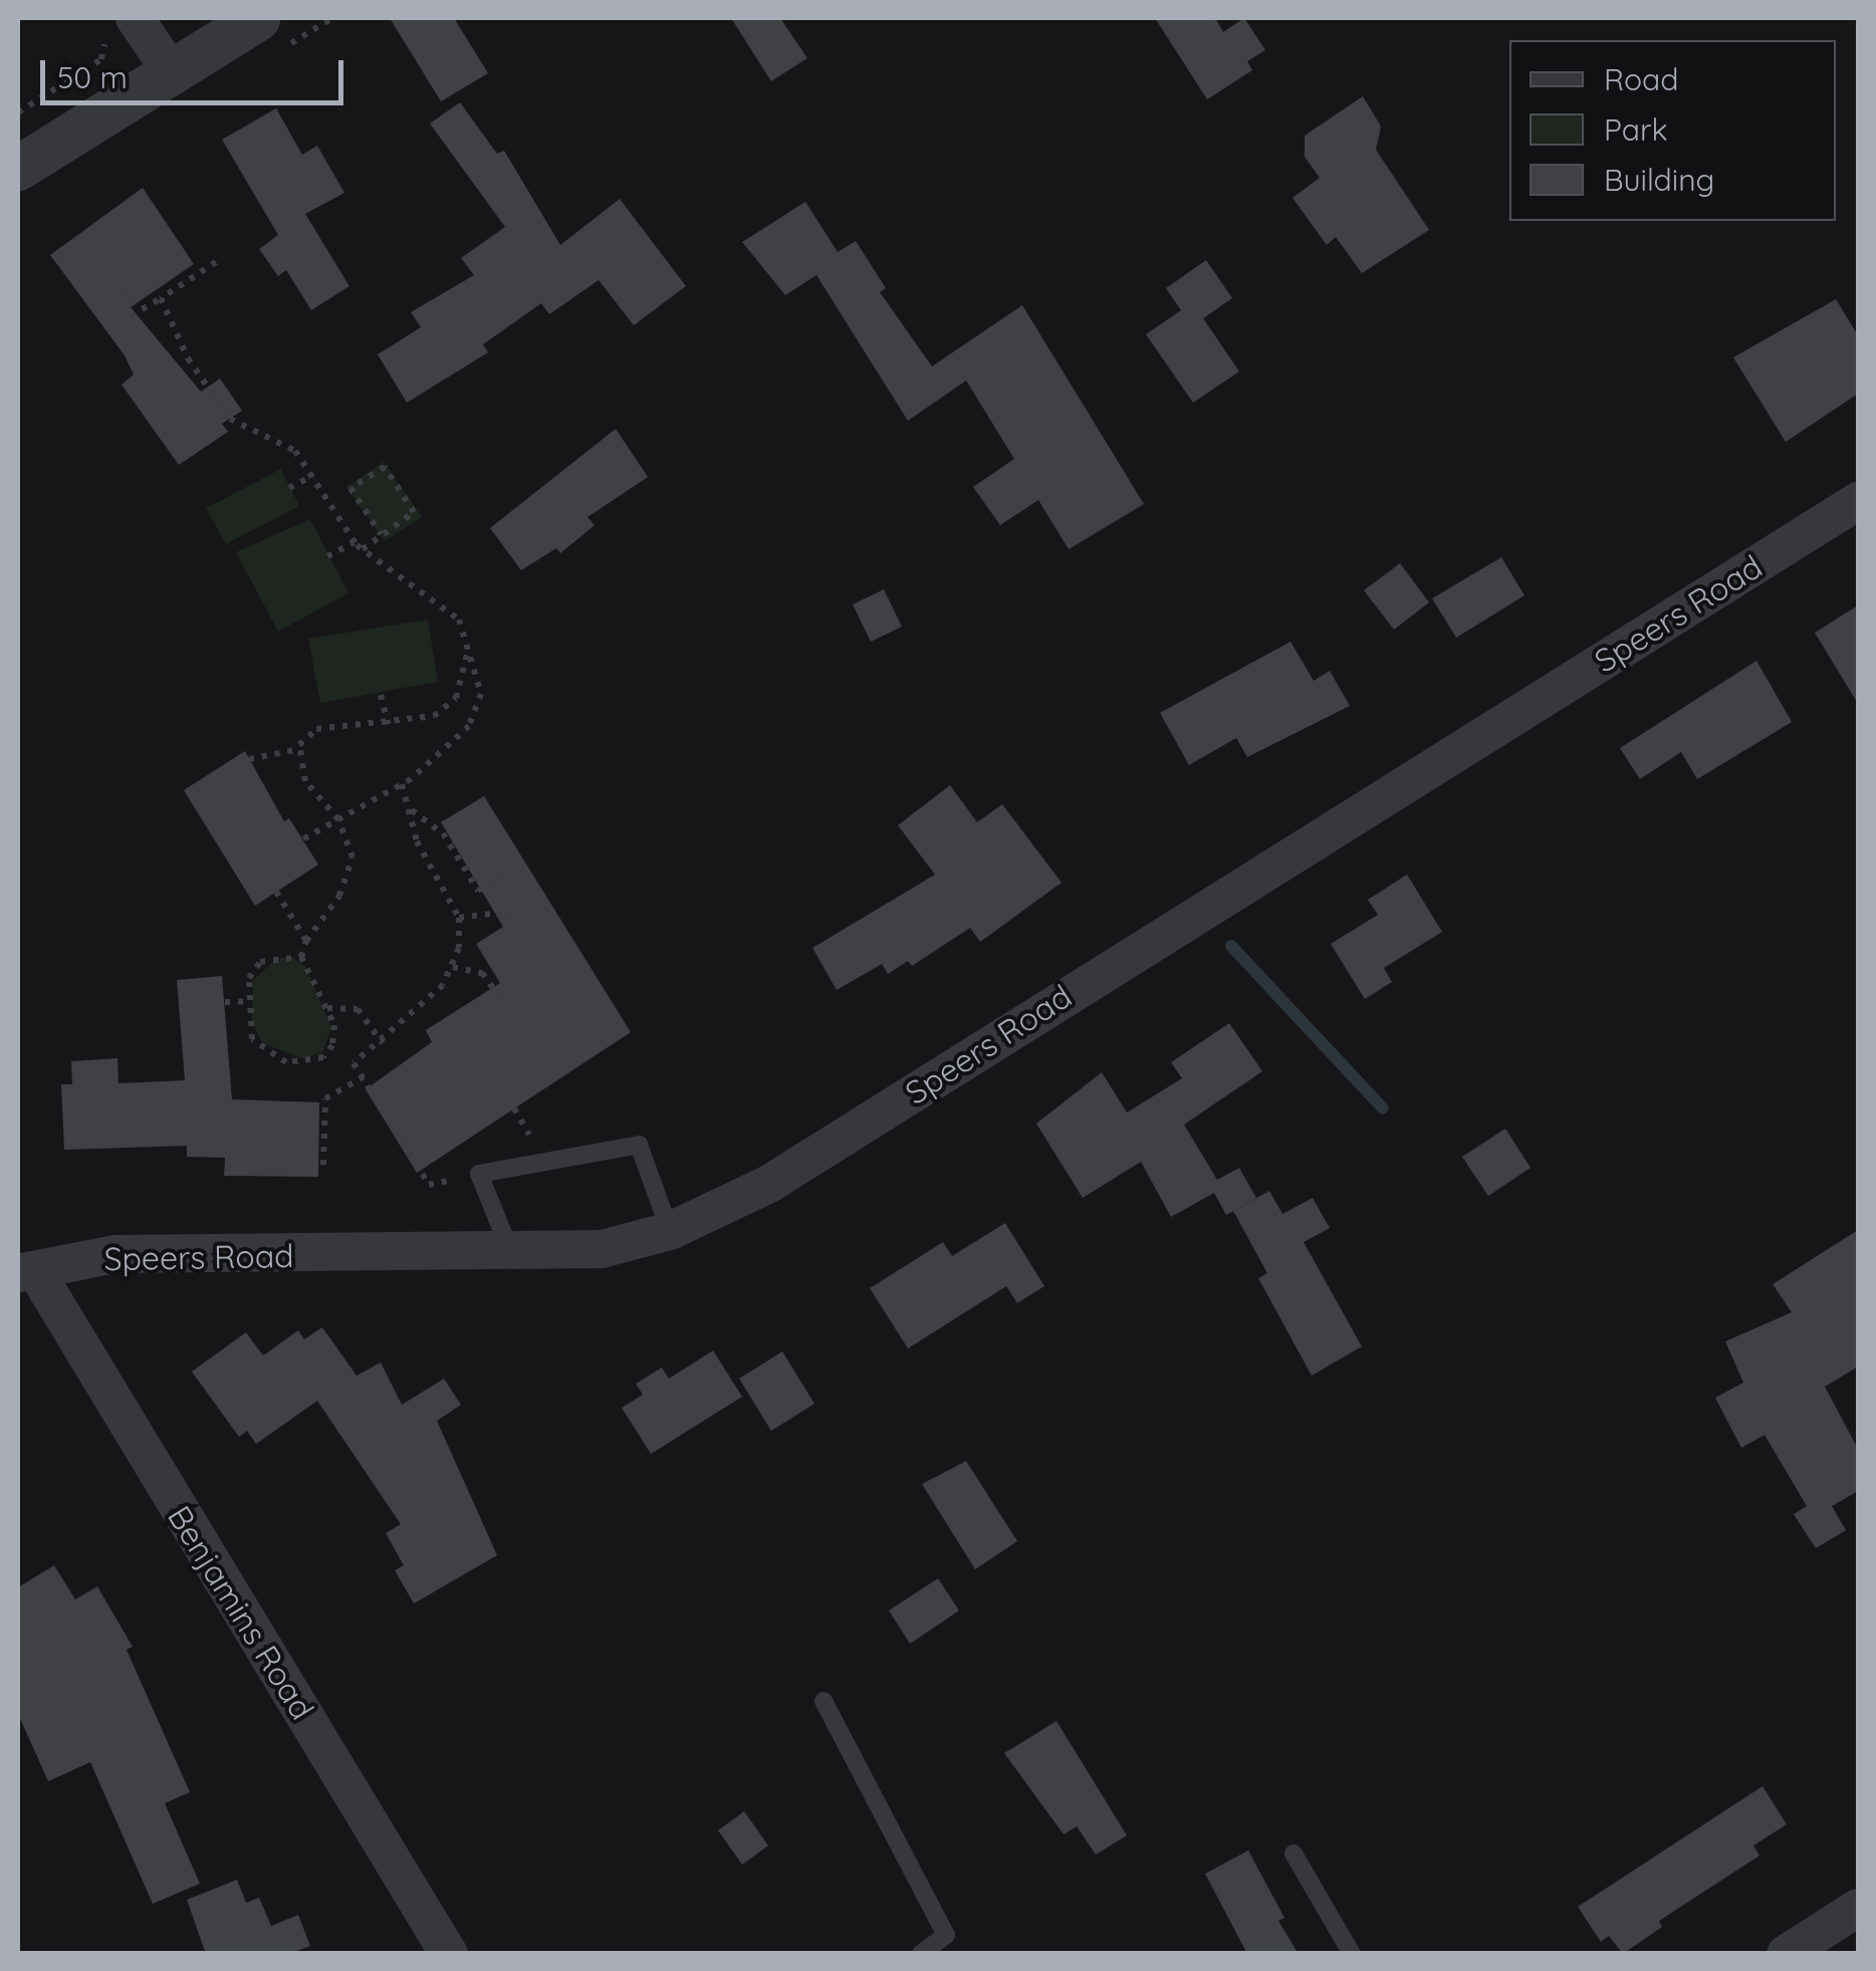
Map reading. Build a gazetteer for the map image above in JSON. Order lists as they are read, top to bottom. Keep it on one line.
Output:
{"streets":{"street":["Speers Road","Benjamins Road"]},"crossings":[["Speers Road","Benjamins Road"]],"legend":["Road","Park","Building"],"scale_bar":"50 m"}
